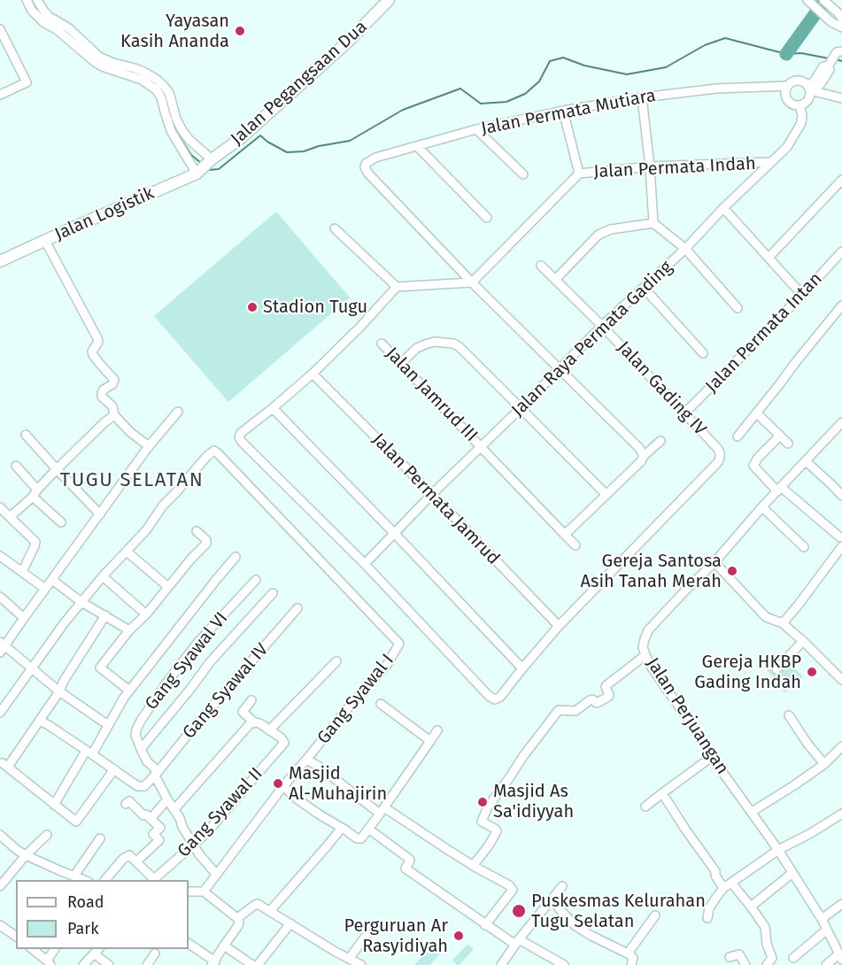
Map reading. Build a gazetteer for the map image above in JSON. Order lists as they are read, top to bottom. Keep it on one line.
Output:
{"streets":{"main road":["Jalan Pegangsaan Dua","Jalan Logistik"],"street":["Jalan Permata Mutiara","Jalan Permata Indah","Jalan Permata Intan","Jalan Raya Permata Gading","Jalan Gading IV","Jalan Jamrud III","Jalan Permata Jamrud","Gang Syawal VI","Gang Syawal IV","Gang Syawal I","Jalan Perjuangan","Gang Syawal II"]},"crossings":[["Jalan Pegangsaan Dua","Jalan Logistik"],["Jalan Permata Mutiara","Jalan Permata Indah"],["Jalan Permata Mutiara","Jalan Raya Permata Gading"],["Jalan Permata Indah","Jalan Raya Permata Gading"],["Jalan Permata Intan","Jalan Gading IV"],["Jalan Raya Permata Gading","Jalan Gading IV"],["Jalan Raya Permata Gading","Jalan Jamrud III"],["Jalan Raya Permata Gading","Jalan Permata Jamrud"],["Jalan Gading IV","Jalan Permata Jamrud"]],"districts":["TUGU SELATAN"],"places":["Yayasan Kasih Ananda","Stadion Tugu","Gereja Santosa Asih Tanah Merah","Gereja HKBP Gading Indah","Masjid Al-Muhajirin","Masjid As Sa'idiyyah","Puskesmas Kelurahan Tugu Selatan","Perguruan Ar Rasyidiyah"],"legend":["Road","Park"]}
